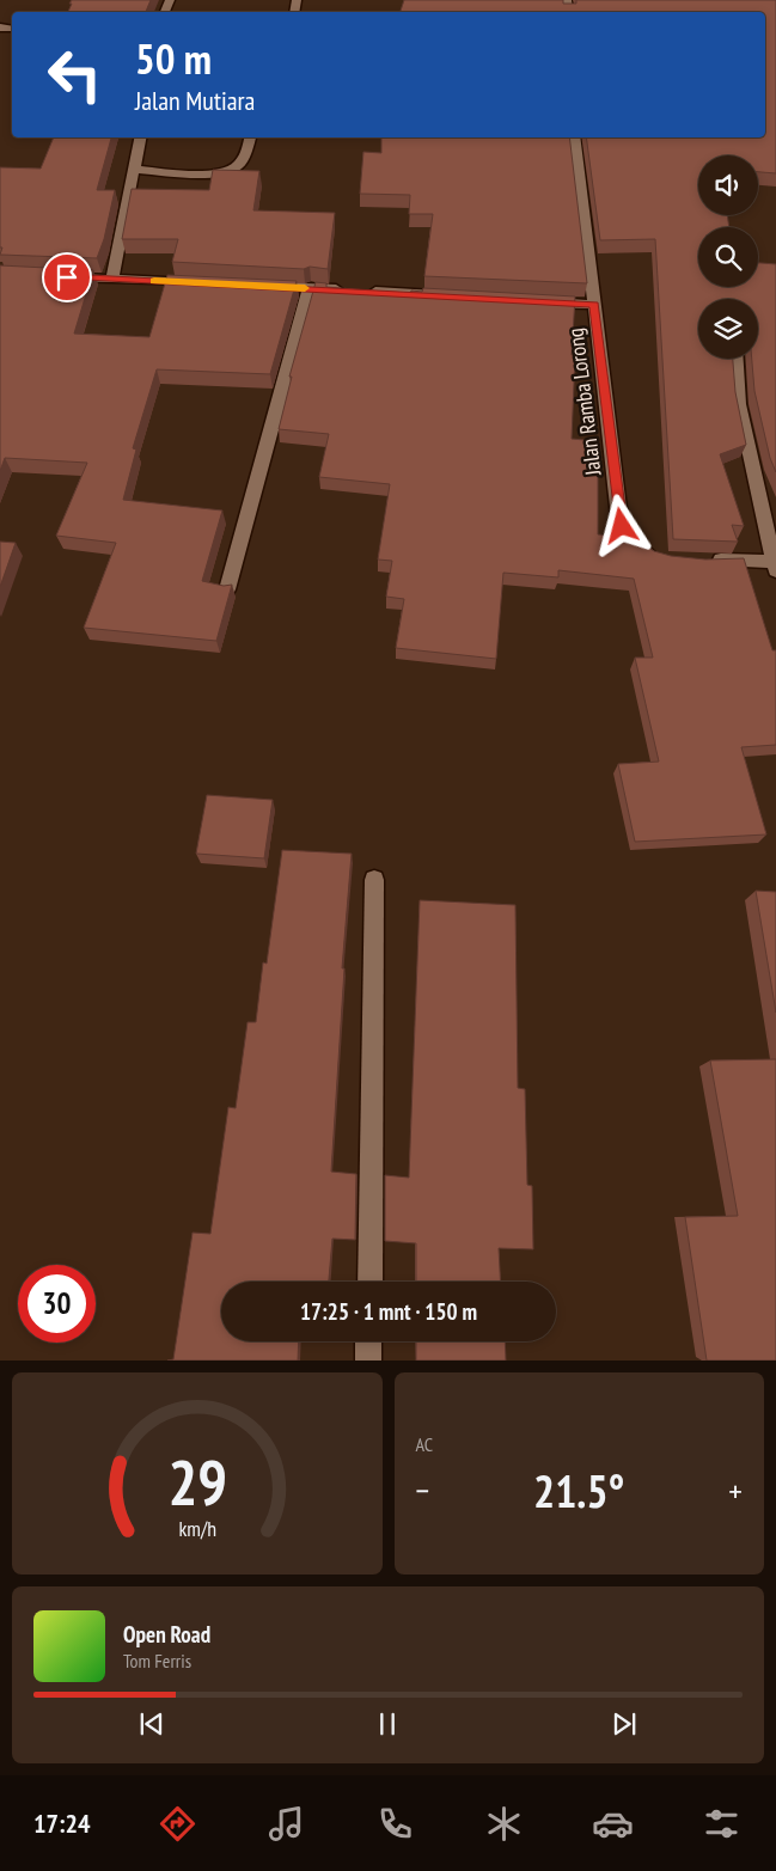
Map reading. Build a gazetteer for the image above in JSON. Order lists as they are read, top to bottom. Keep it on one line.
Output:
{"streets":{"street":["Jalan Ramba Lorong"]},"page":{"turn":["50 m","Jalan Mutiara"],"limit":"30","trip":"17:25 · 1 mnt · 150 m","tile":"AC","heat":["−","21.5°","+"],"song":["Open Road","Tom Ferris"],"tabs":"17:24","gauge":["29","km/h"]}}
